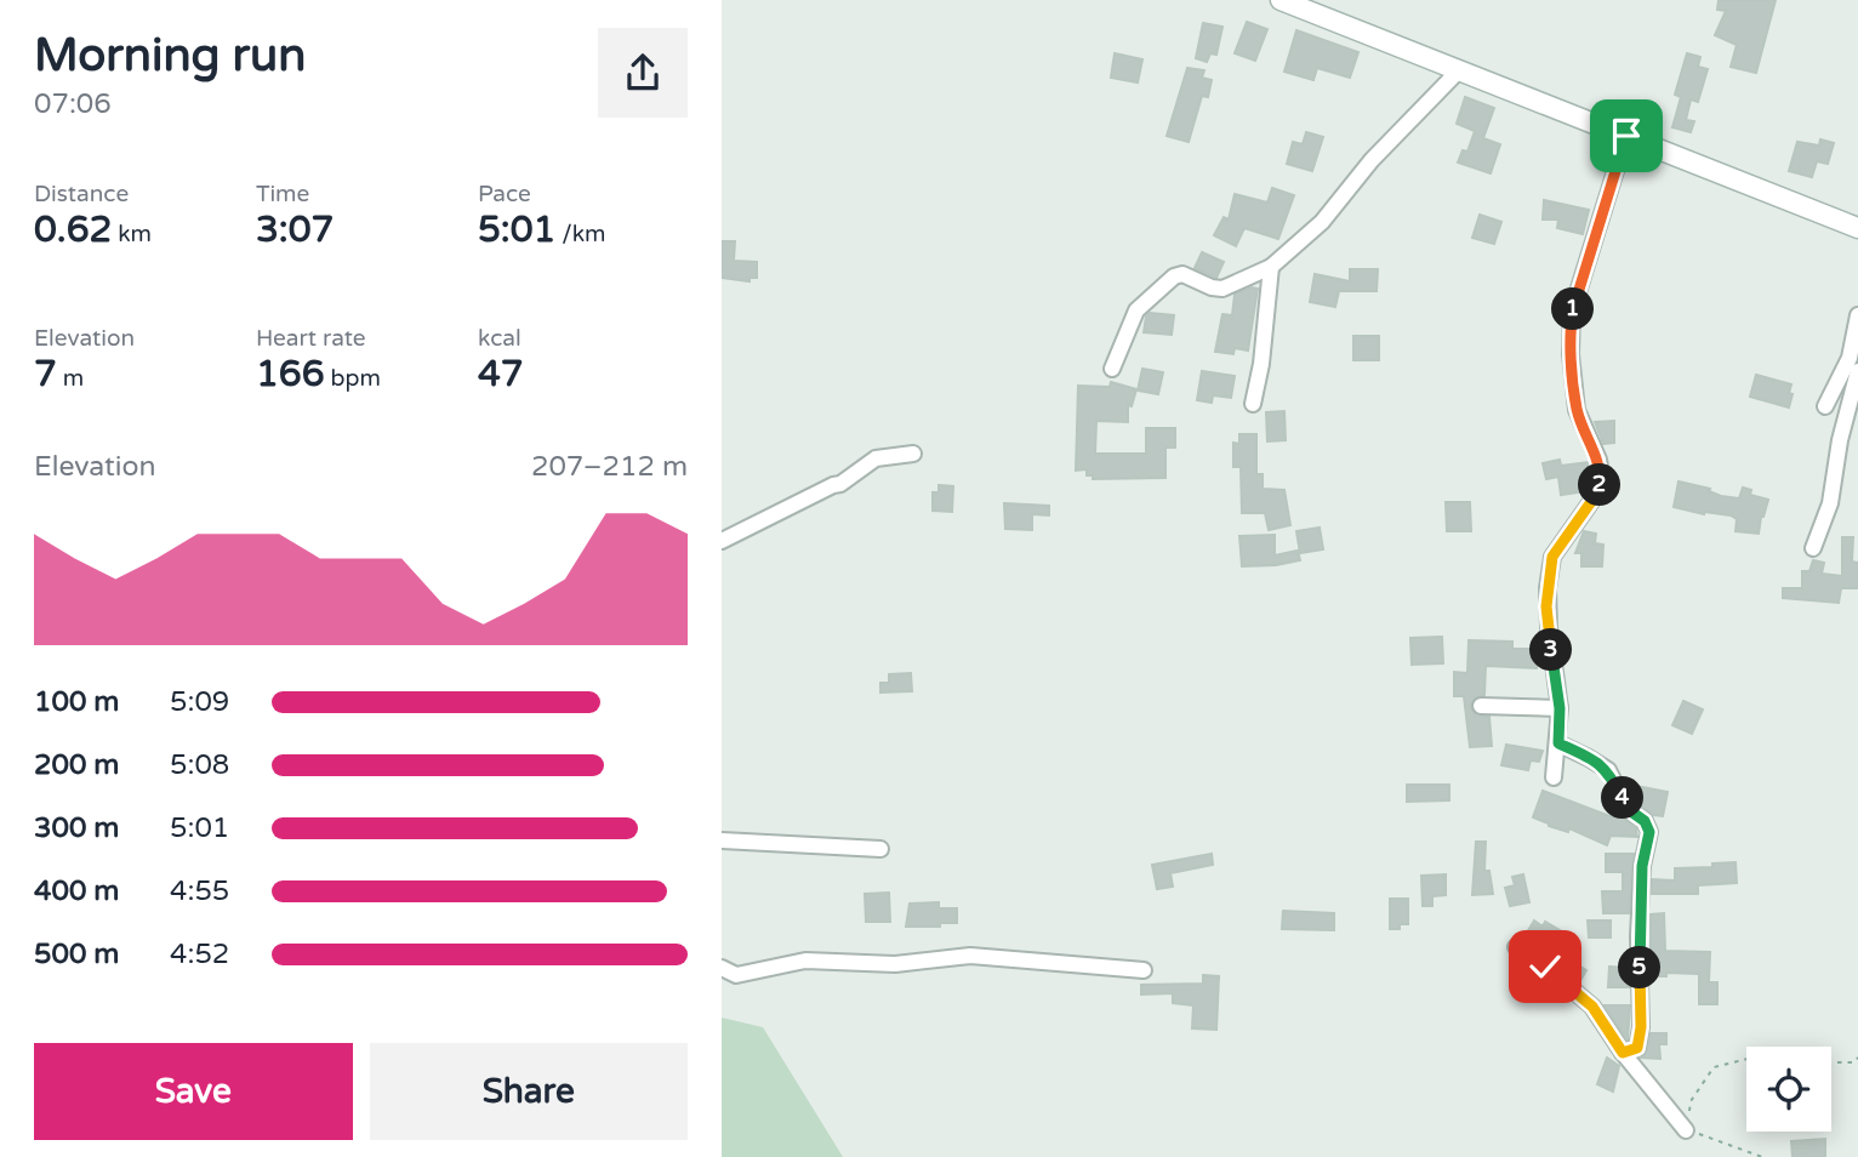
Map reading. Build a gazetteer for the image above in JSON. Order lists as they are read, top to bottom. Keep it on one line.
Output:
{"page":{"heading":["Morning run","07:06"],"stats":[["Distance","0.62 km"],["Time","3:07"],["Pace","5:01 /km"],["Elevation","7 m"],["Heart rate","166 bpm"],["kcal","47"]],"pins":["1","2","3","4","5"],"chart":["Elevation","207–212 m"],"list":[{"name":"100 m","note":"5:09"},{"name":"200 m","note":"5:08"},{"name":"300 m","note":"5:01"},{"name":"400 m","note":"4:55"},{"name":"500 m","note":"4:52"}],"buttons":["Save","Share"]}}
